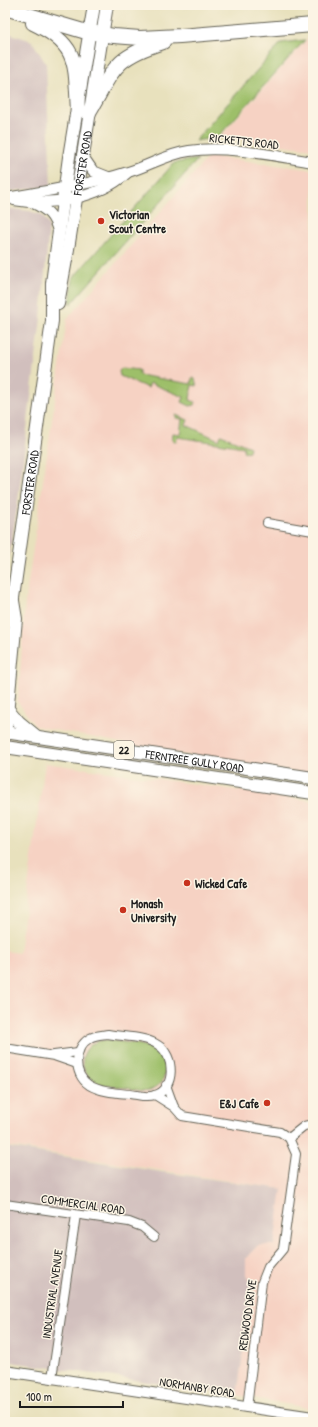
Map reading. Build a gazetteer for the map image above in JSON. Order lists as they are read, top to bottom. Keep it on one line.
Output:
{"streets":{"main road":["FORSTER ROAD","22","FERNTREE GULLY ROAD"],"street":["RICKETTS ROAD","COMMERCIAL ROAD","INDUSTRIAL AVENUE","REDWOOD DRIVE","NORMANBY ROAD"]},"crossings":[["RICKETTS ROAD","FORSTER ROAD"],["FORSTER ROAD","FERNTREE GULLY ROAD"],["COMMERCIAL ROAD","INDUSTRIAL AVENUE"],["INDUSTRIAL AVENUE","NORMANBY ROAD"],["REDWOOD DRIVE","NORMANBY ROAD"]],"places":["Victorian Scout Centre","Wicked Cafe","Monash University","E&J Cafe"],"scale_bar":"100 m"}
